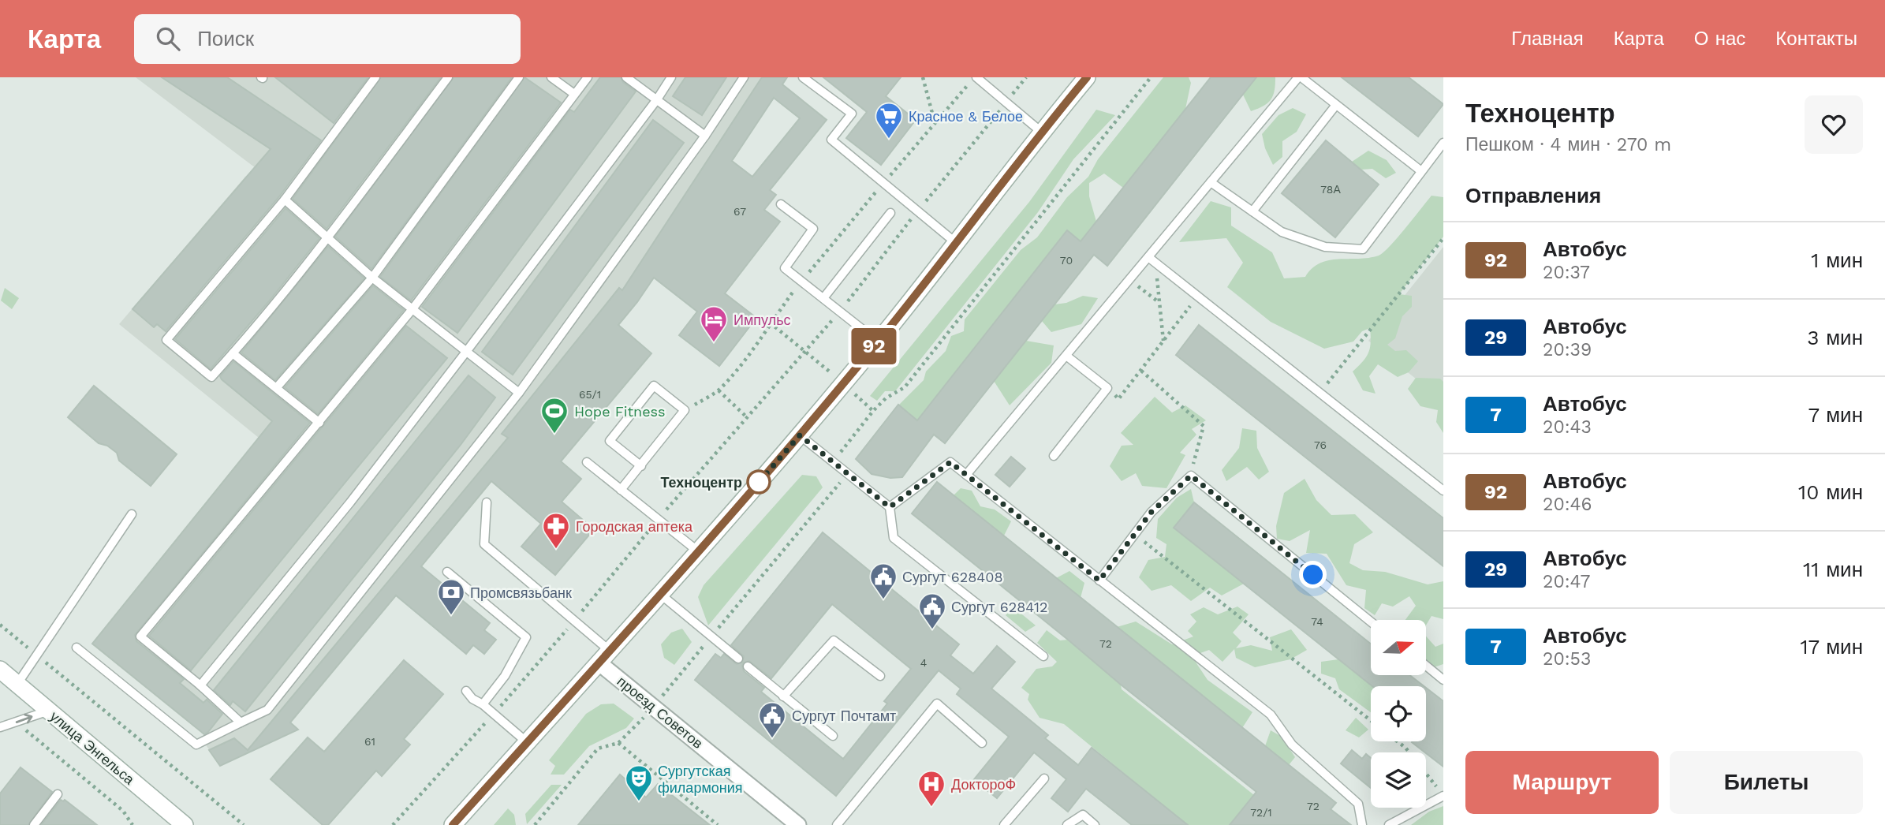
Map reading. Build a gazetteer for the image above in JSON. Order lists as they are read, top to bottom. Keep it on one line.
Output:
{"streets":{"main road":["улица Энгельса"],"street":["проезд Советов"]},"places":{"supermarket":["Красное & Белое"],"hotel":["Импульс"],"sports":["Hope Fitness"],"other":["Техноцентр"],"pharmacy":["Городская аптека"],"public building":["Сургут 628408","Сургут 628412","Сургут Почтамт"],"bank":["Промсвязьбанк"],"theatre":["Сургутская филармония"],"hospital":["ДоктороФ"]},"lines":["bus line 92"],"house_numbers":["78А","67","70","65/1","76","74","72","4","61","72","72/1"],"north":"right","page":{"header":"Карта","search":"Поиск","nav":["Главная","Карта","О нас","Контакты"],"on_map":"92","heading":[["Техноцентр","Пешком · 4 мин · 270 m"],"Отправления"],"list":[{"mark":"92","name":"Автобус","note":"20:37","value":"1 мин"},{"mark":"29","name":"Автобус","note":"20:39","value":"3 мин"},{"mark":"7","name":"Автобус","note":"20:43","value":"7 мин"},{"mark":"92","name":"Автобус","note":"20:46","value":"10 мин"},{"mark":"29","name":"Автобус","note":"20:47","value":"11 мин"},{"mark":"7","name":"Автобус","note":"20:53","value":"17 мин"}],"buttons":["Маршрут","Билеты"]}}
